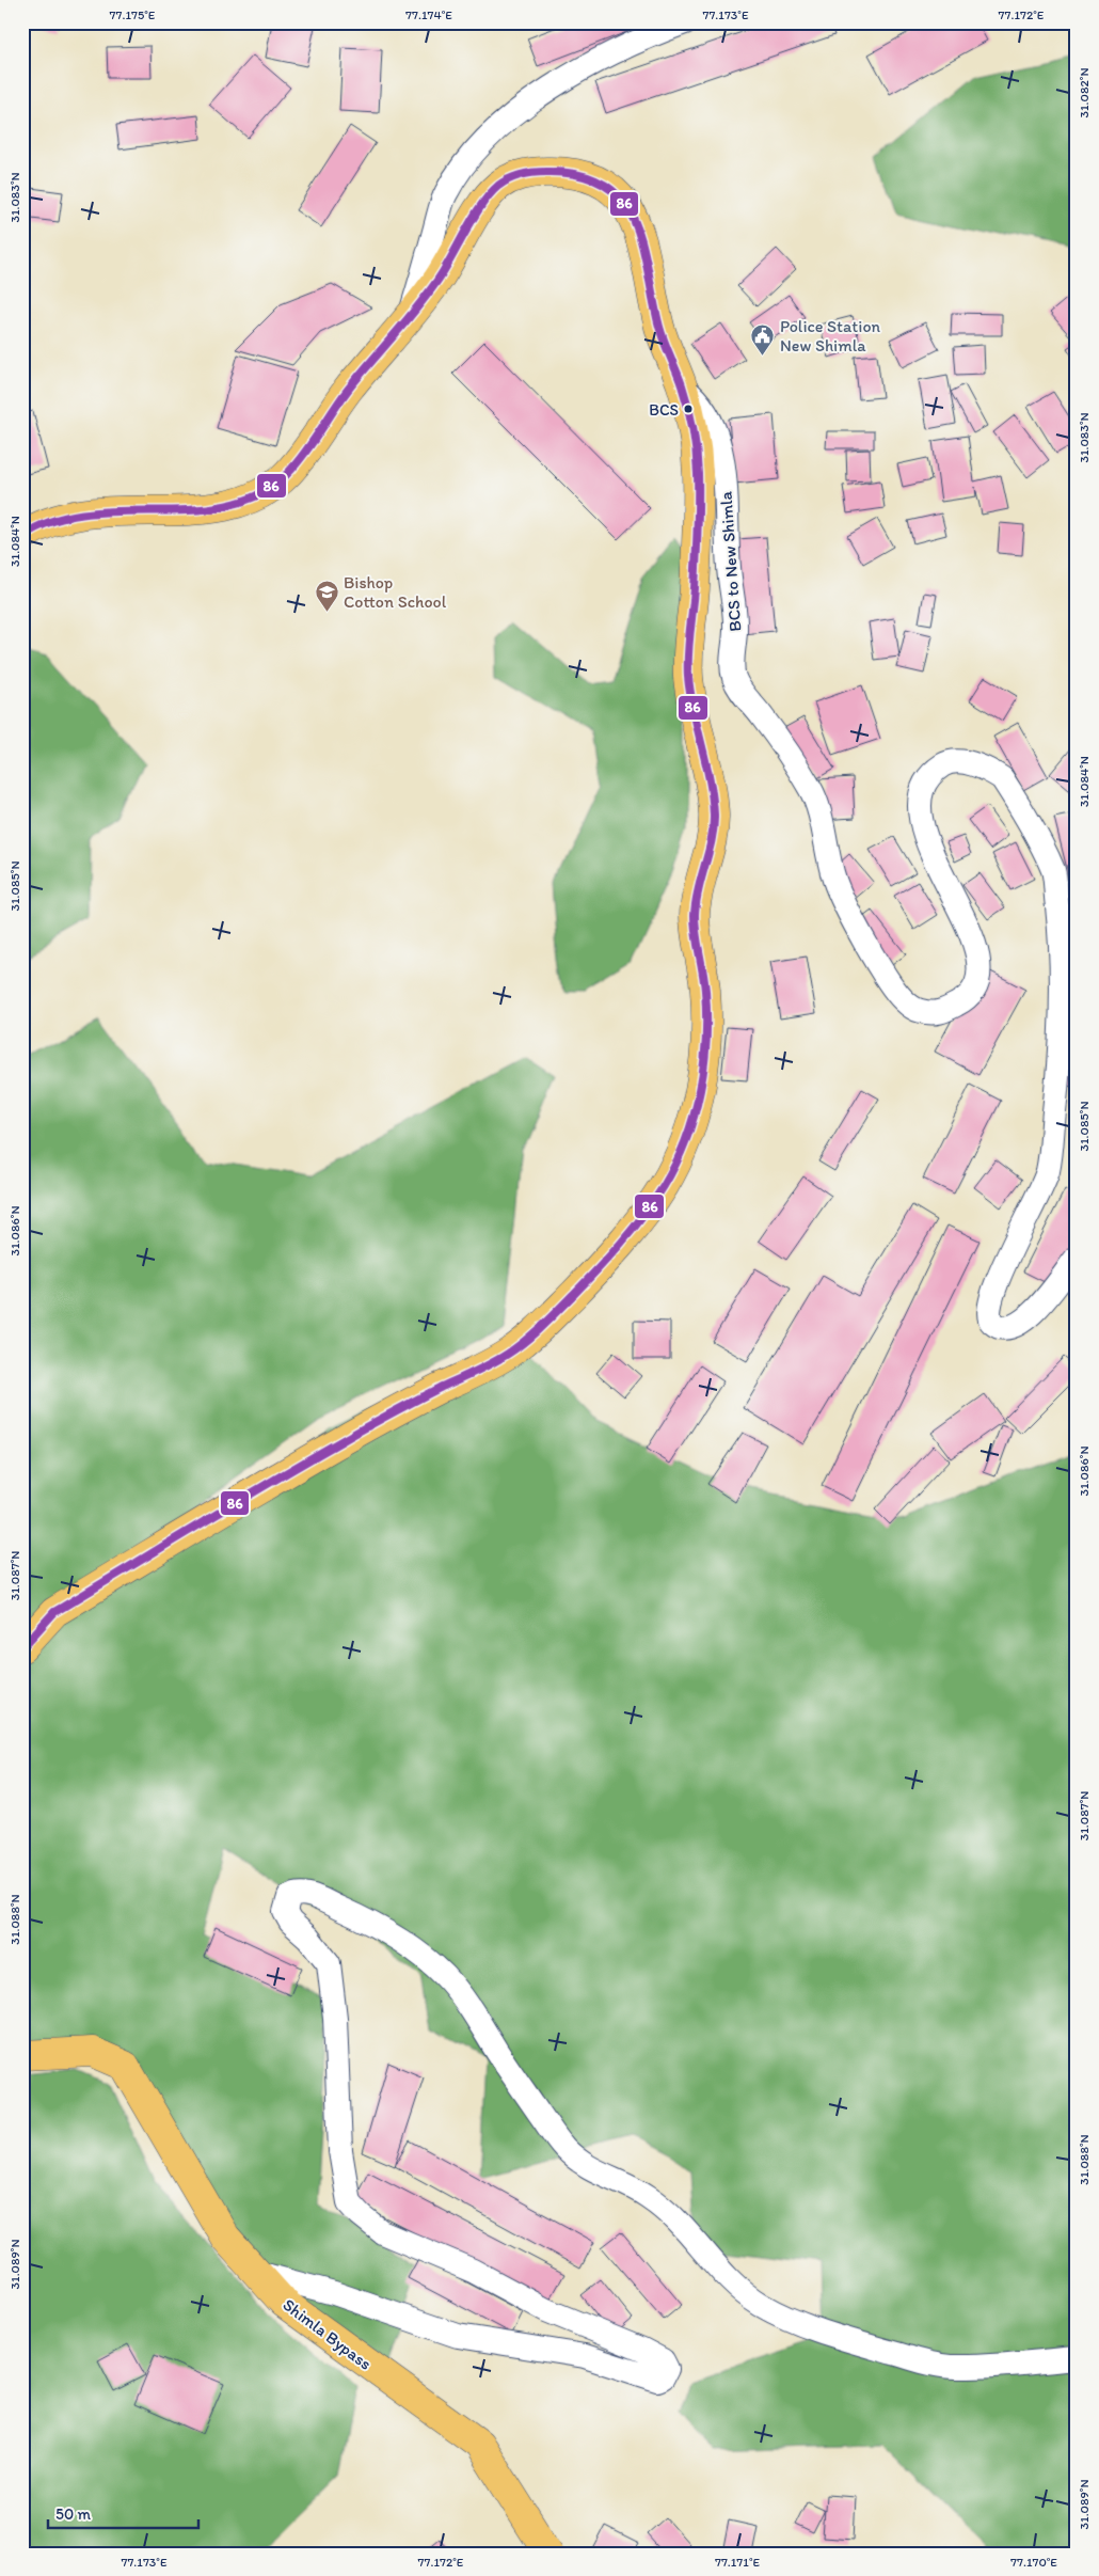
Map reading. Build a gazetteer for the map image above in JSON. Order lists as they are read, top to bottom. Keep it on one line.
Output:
{"streets":{"highway":["Shimla Bypass"],"street":["BCS to New Shimla"]},"places":{"public building":["Police Station New Shimla"],"other":["BCS"],"school or university":["Bishop Cotton School"]},"lines":["transit line 86"],"scale_bar":"50 m","coordinates":["77.175°E","77.174°E","77.173°E","77.172°E","31.082°N","31.083°N","31.084°N","31.085°N","31.086°N","31.087°N","31.088°N","31.089°N","77.171°E","77.170°E"]}
